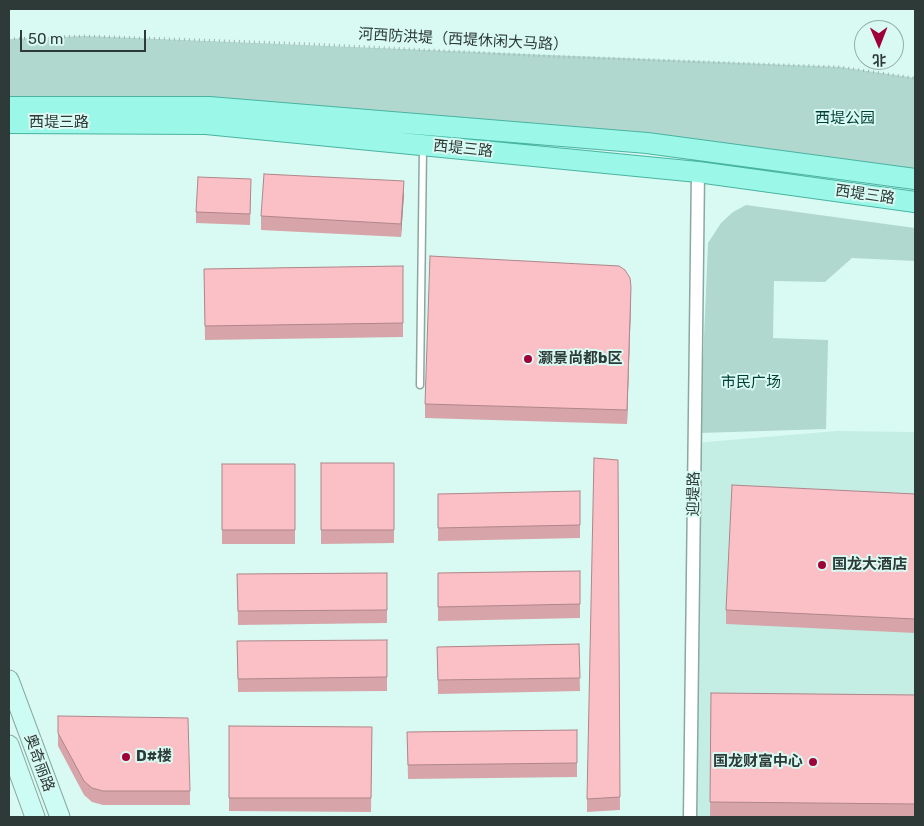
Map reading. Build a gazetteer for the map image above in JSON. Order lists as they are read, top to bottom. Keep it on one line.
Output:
{"streets":{"main road":["西堤三路","奥奇丽路"],"street":["迎堤路"],"path":["河西防洪堤（西堤休闲大马路）"]},"crossings":[["西堤三路","迎堤路"]],"parks":["西堤公园","市民广场"],"places":["灏景尚都b区","国龙大酒店","D#楼","国龙财富中心"],"scale_bar":"50 m","north":"bottom"}
